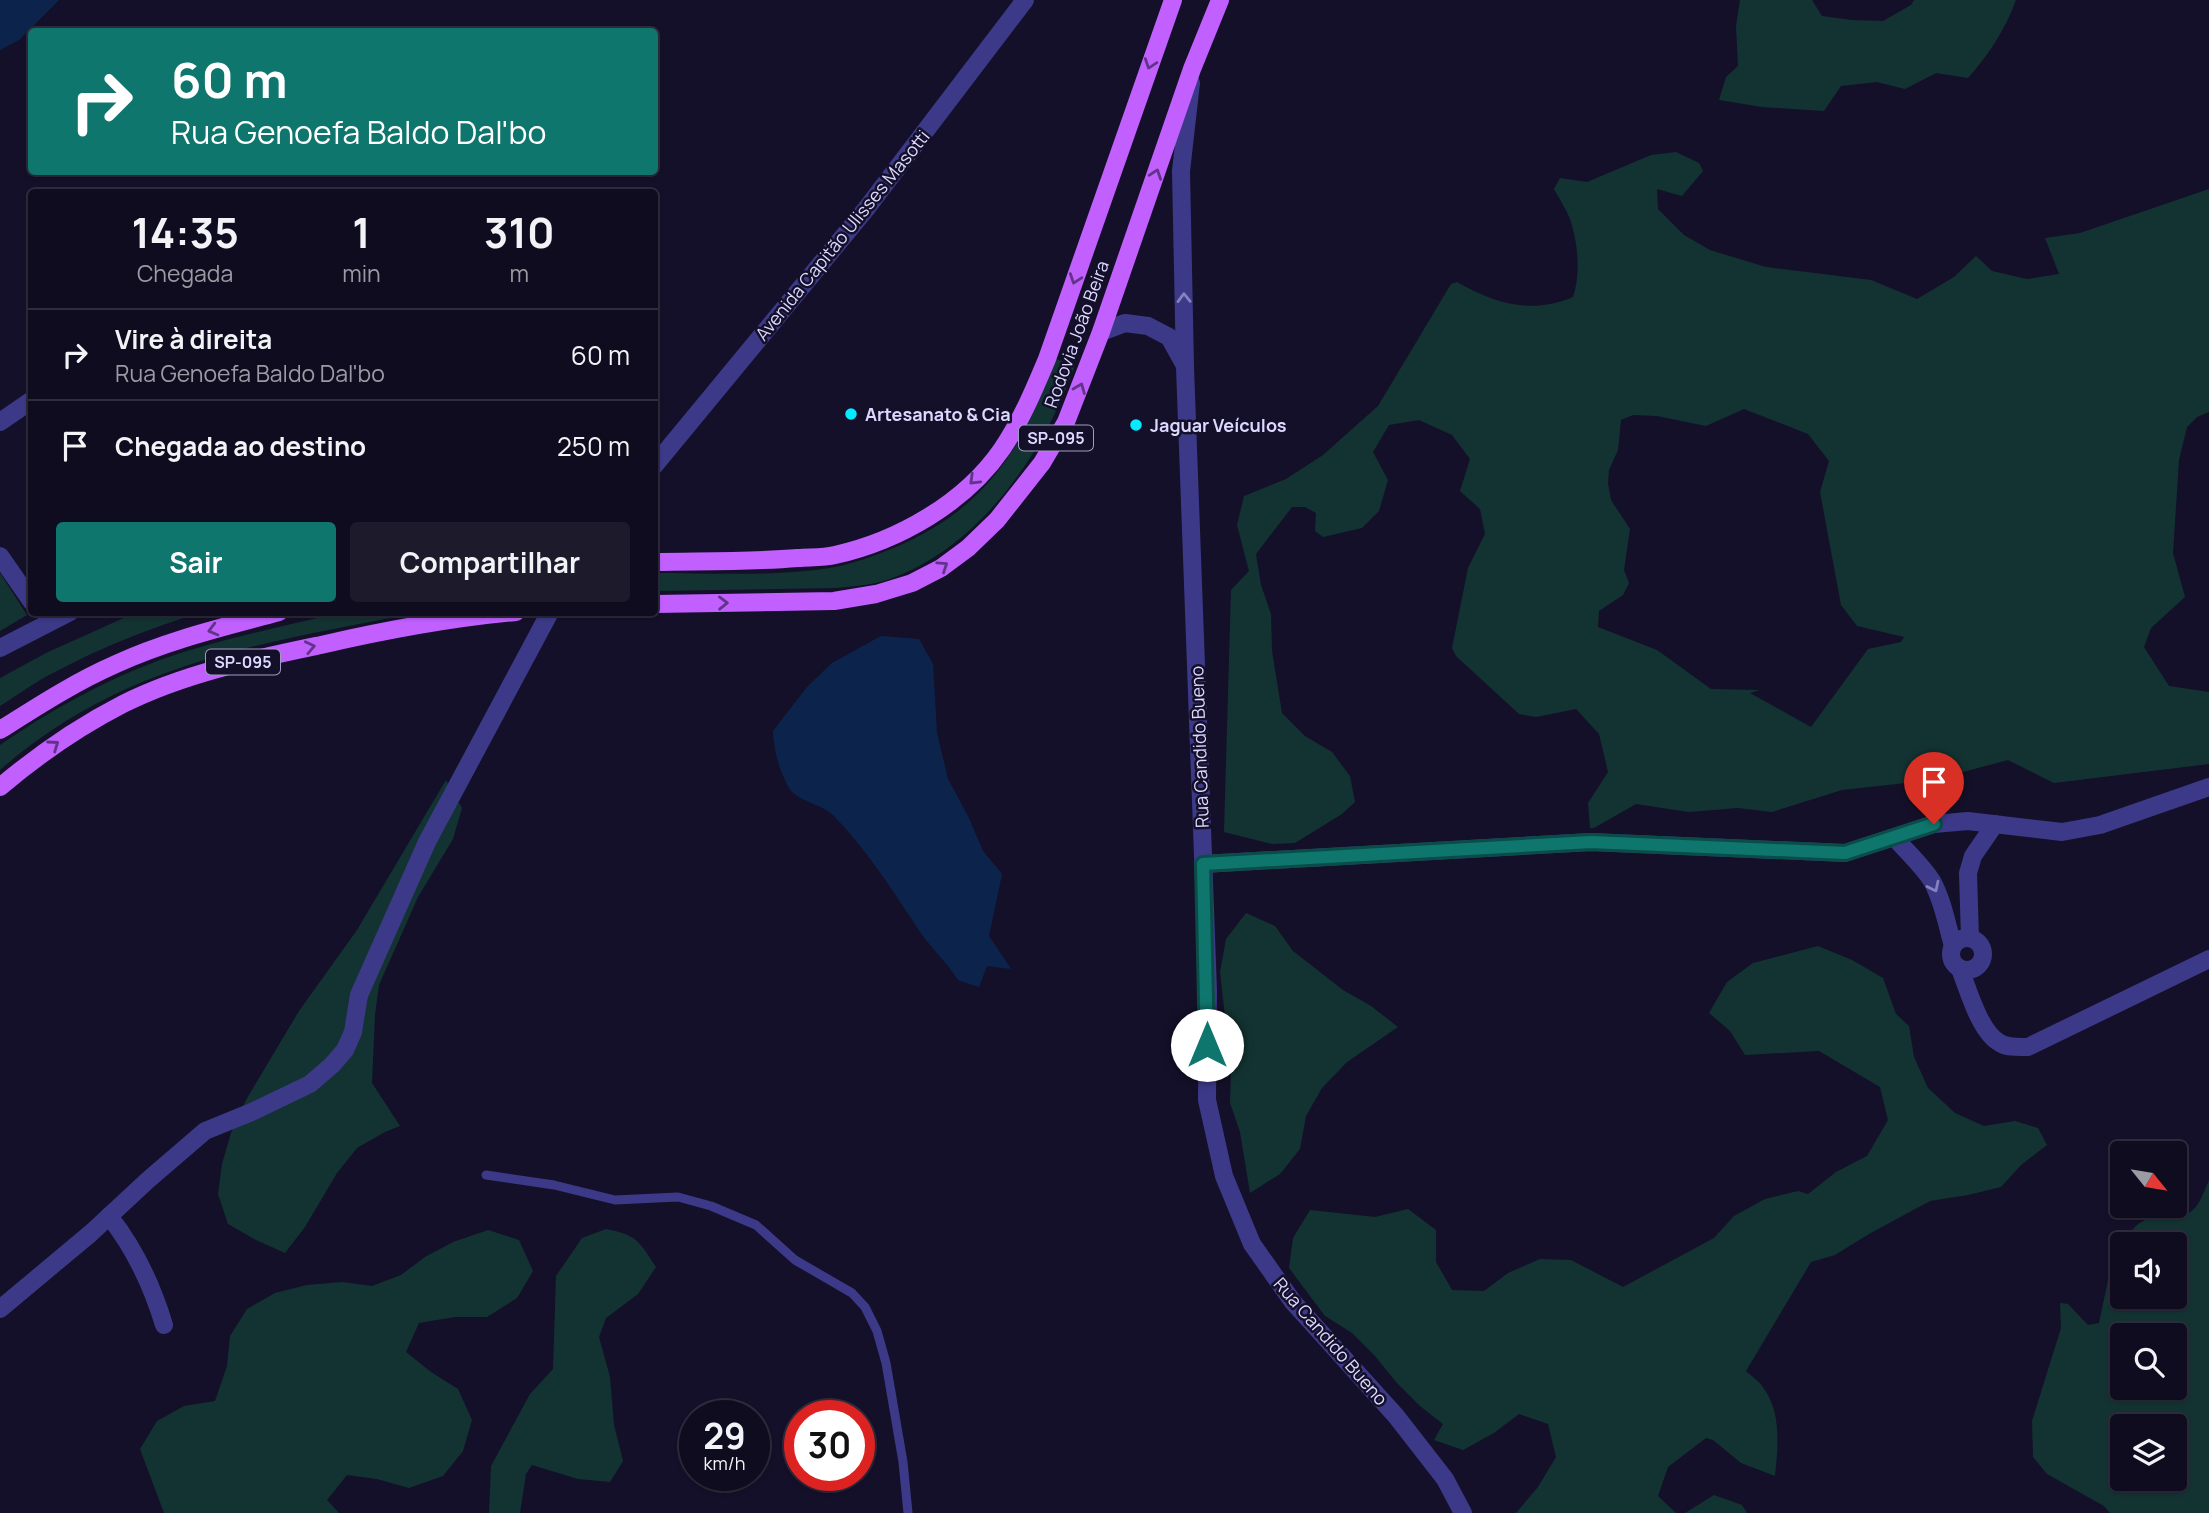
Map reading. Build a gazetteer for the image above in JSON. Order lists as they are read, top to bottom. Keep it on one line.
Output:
{"streets":{"main road":["Rodovia João Beira","SP-095"],"street":["Avenida Capitão Ulisses Masotti","Rua Candido Bueno"]},"crossings":[["Rodovia João Beira","Rua Candido Bueno"]],"places":["Artesanato & Cia","Jaguar Veículos"],"north":"bottom right","page":{"turn":["60 m","Rua Genoefa Baldo Dal'bo"],"eta":["14:35","Chegada","1","min","310","m"],"list":[{"name":"Vire à direita","note":"Rua Genoefa Baldo Dal'bo","value":"60 m"},{"name":"Chegada ao destino","value":"250 m"}],"buttons":["Sair","Compartilhar"],"speed":"29 km/h","limit":"30"}}
